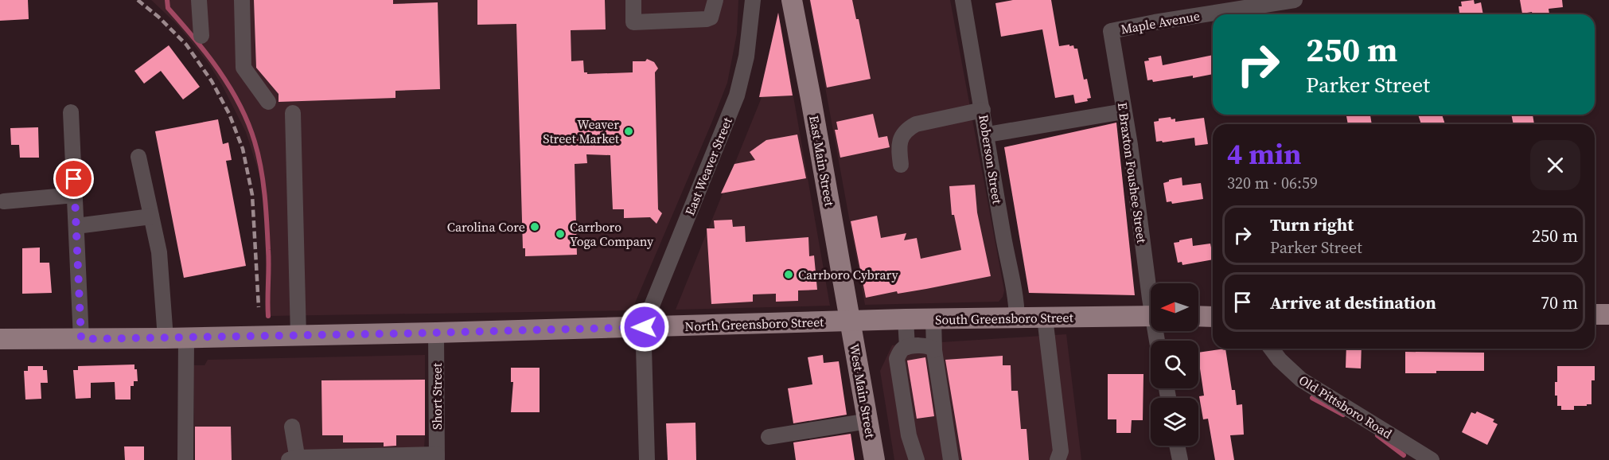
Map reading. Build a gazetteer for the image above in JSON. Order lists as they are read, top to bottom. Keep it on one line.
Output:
{"streets":{"main road":["East Main Street","South Greensboro Street","North Greensboro Street","West Main Street"],"street":["Maple Avenue","Roberson Street","East Weaver Street","E Braxton Foushee Street","Short Street","Old Pittsboro Road"]},"crossings":[["Maple Avenue","E Braxton Foushee Street"],["Roberson Street","South Greensboro Street"],["East Main Street","South Greensboro Street"],["East Main Street","North Greensboro Street"],["East Main Street","West Main Street"],["East Weaver Street","North Greensboro Street"],["South Greensboro Street","North Greensboro Street"],["South Greensboro Street","West Main Street"],["North Greensboro Street","West Main Street"],["North Greensboro Street","Short Street"]],"places":["Weaver Street Market","Carolina Core","Carrboro Yoga Company","Carrboro Cybrary"],"north":"left","page":{"turn":["250 m","Parker Street"],"heading":["4 min","320 m · 06:59"],"list":[{"name":"Turn right","note":"Parker Street","value":"250 m"},{"name":"Arrive at destination","value":"70 m"}]}}
